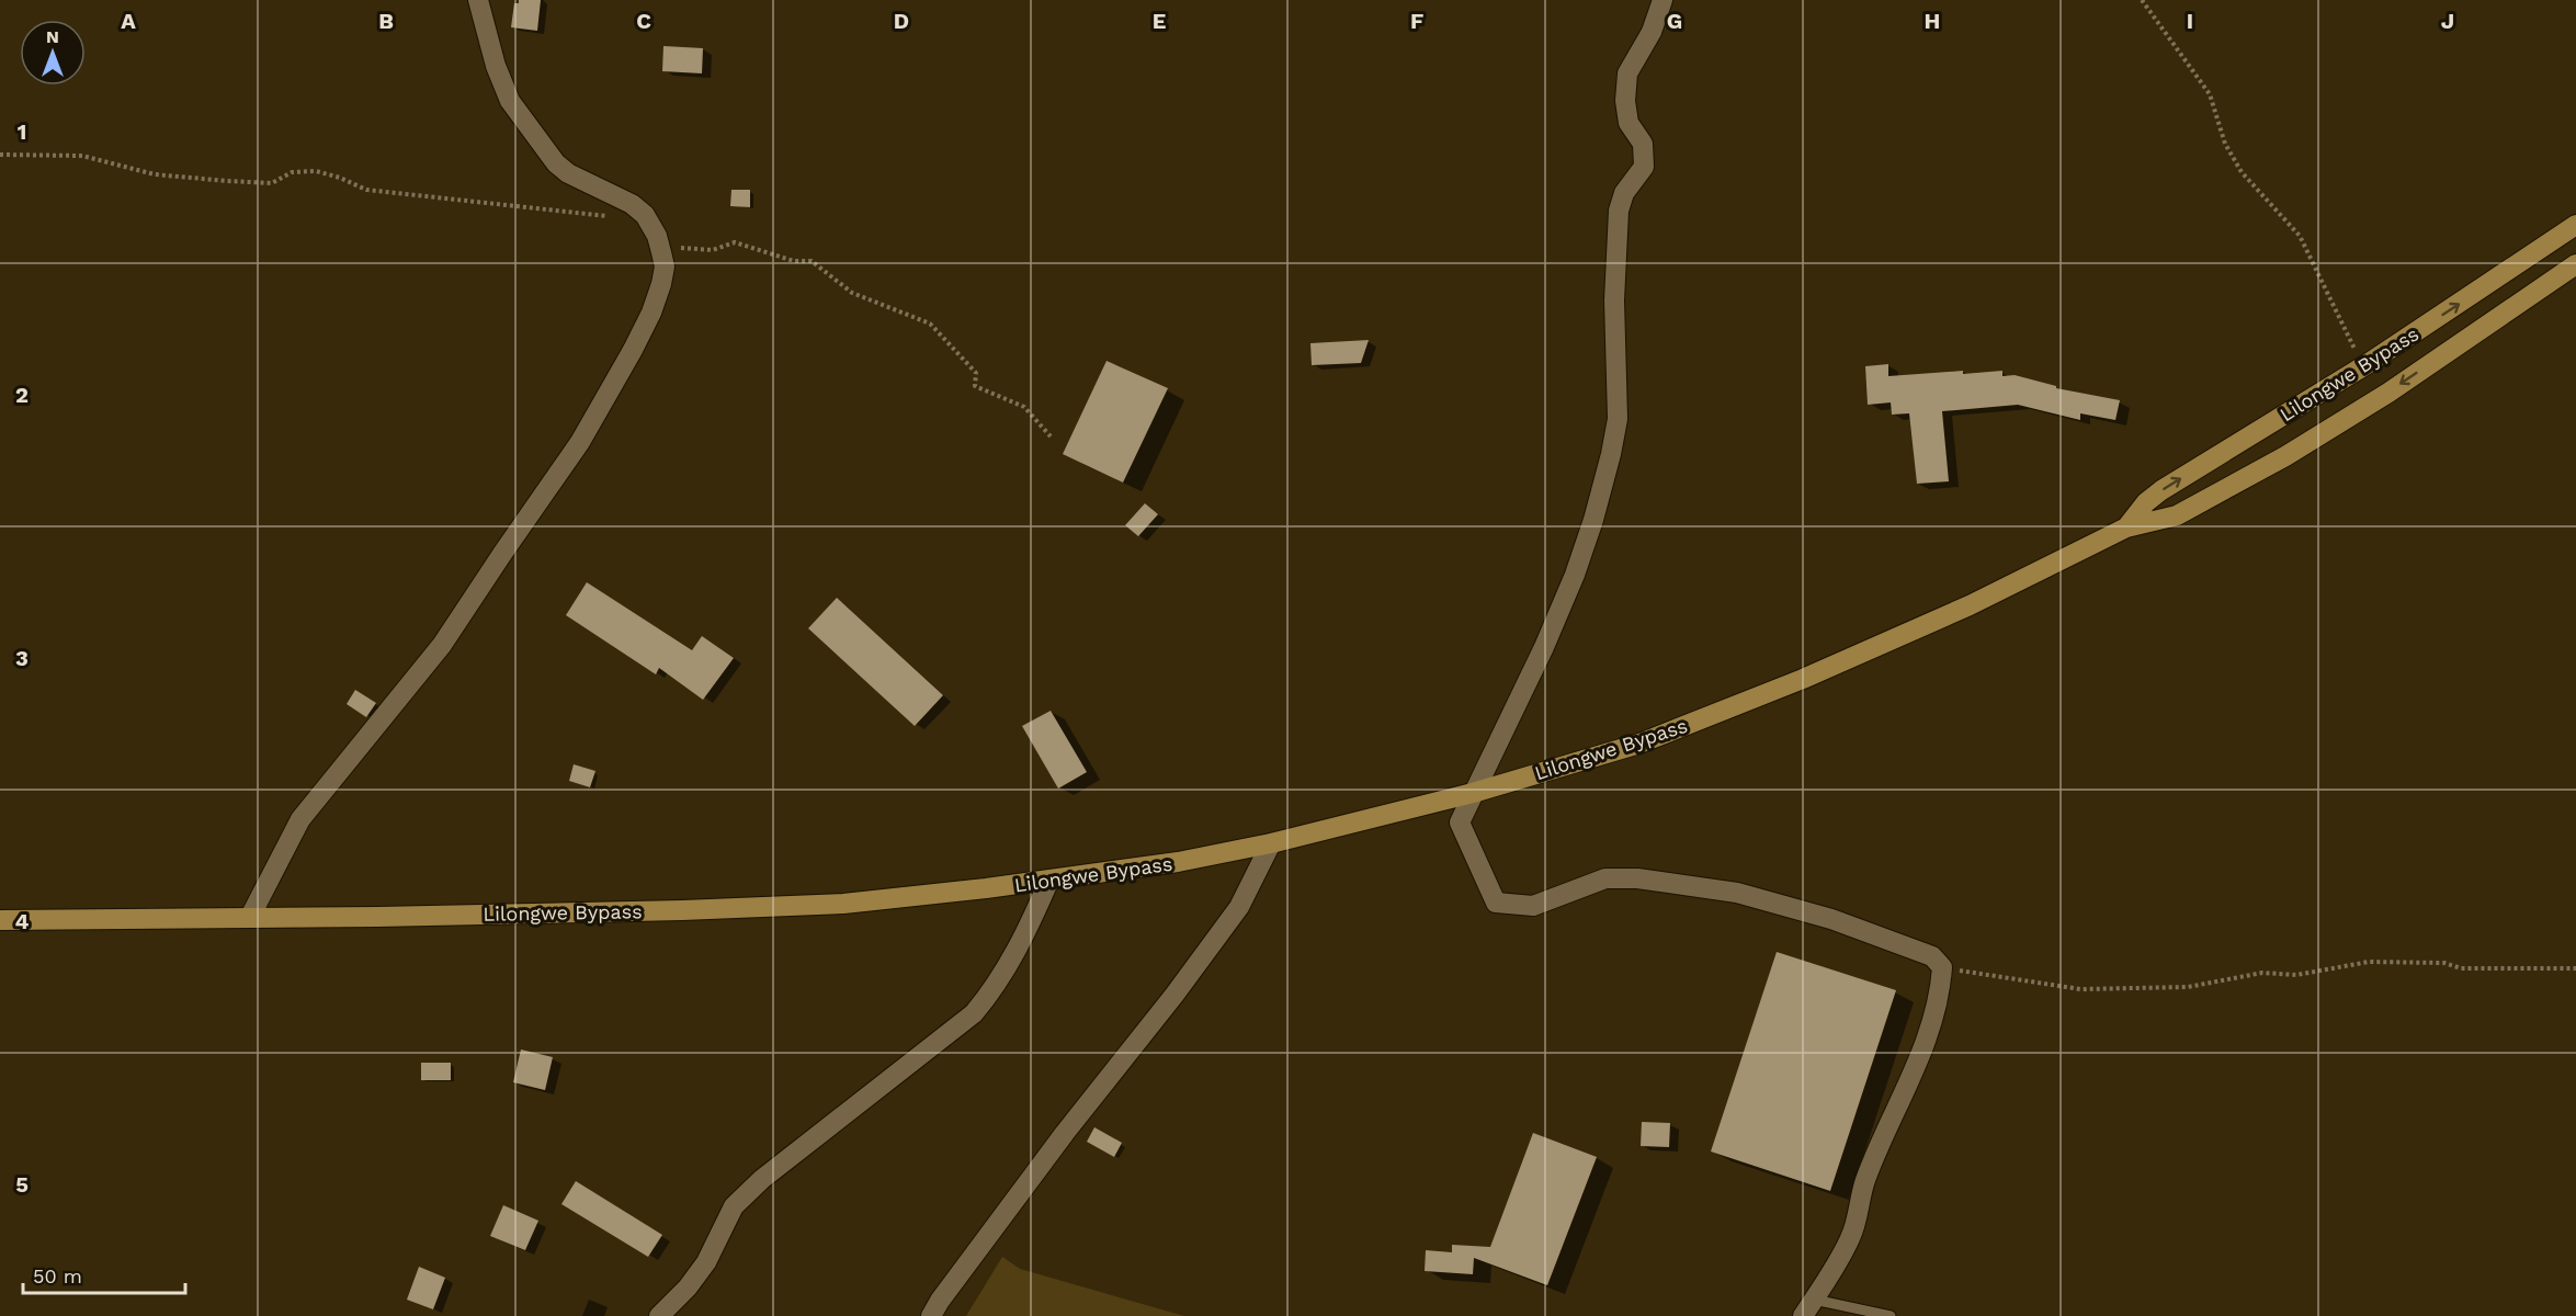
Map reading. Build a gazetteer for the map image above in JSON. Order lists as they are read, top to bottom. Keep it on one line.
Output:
{"streets":{"main road":["Lilongwe Bypass"]},"scale_bar":"50 m","north":"top","grid":{"columns":["A","B","C","D","E","F","G","H","I","J"],"rows":["1","2","3","4","5"]}}
